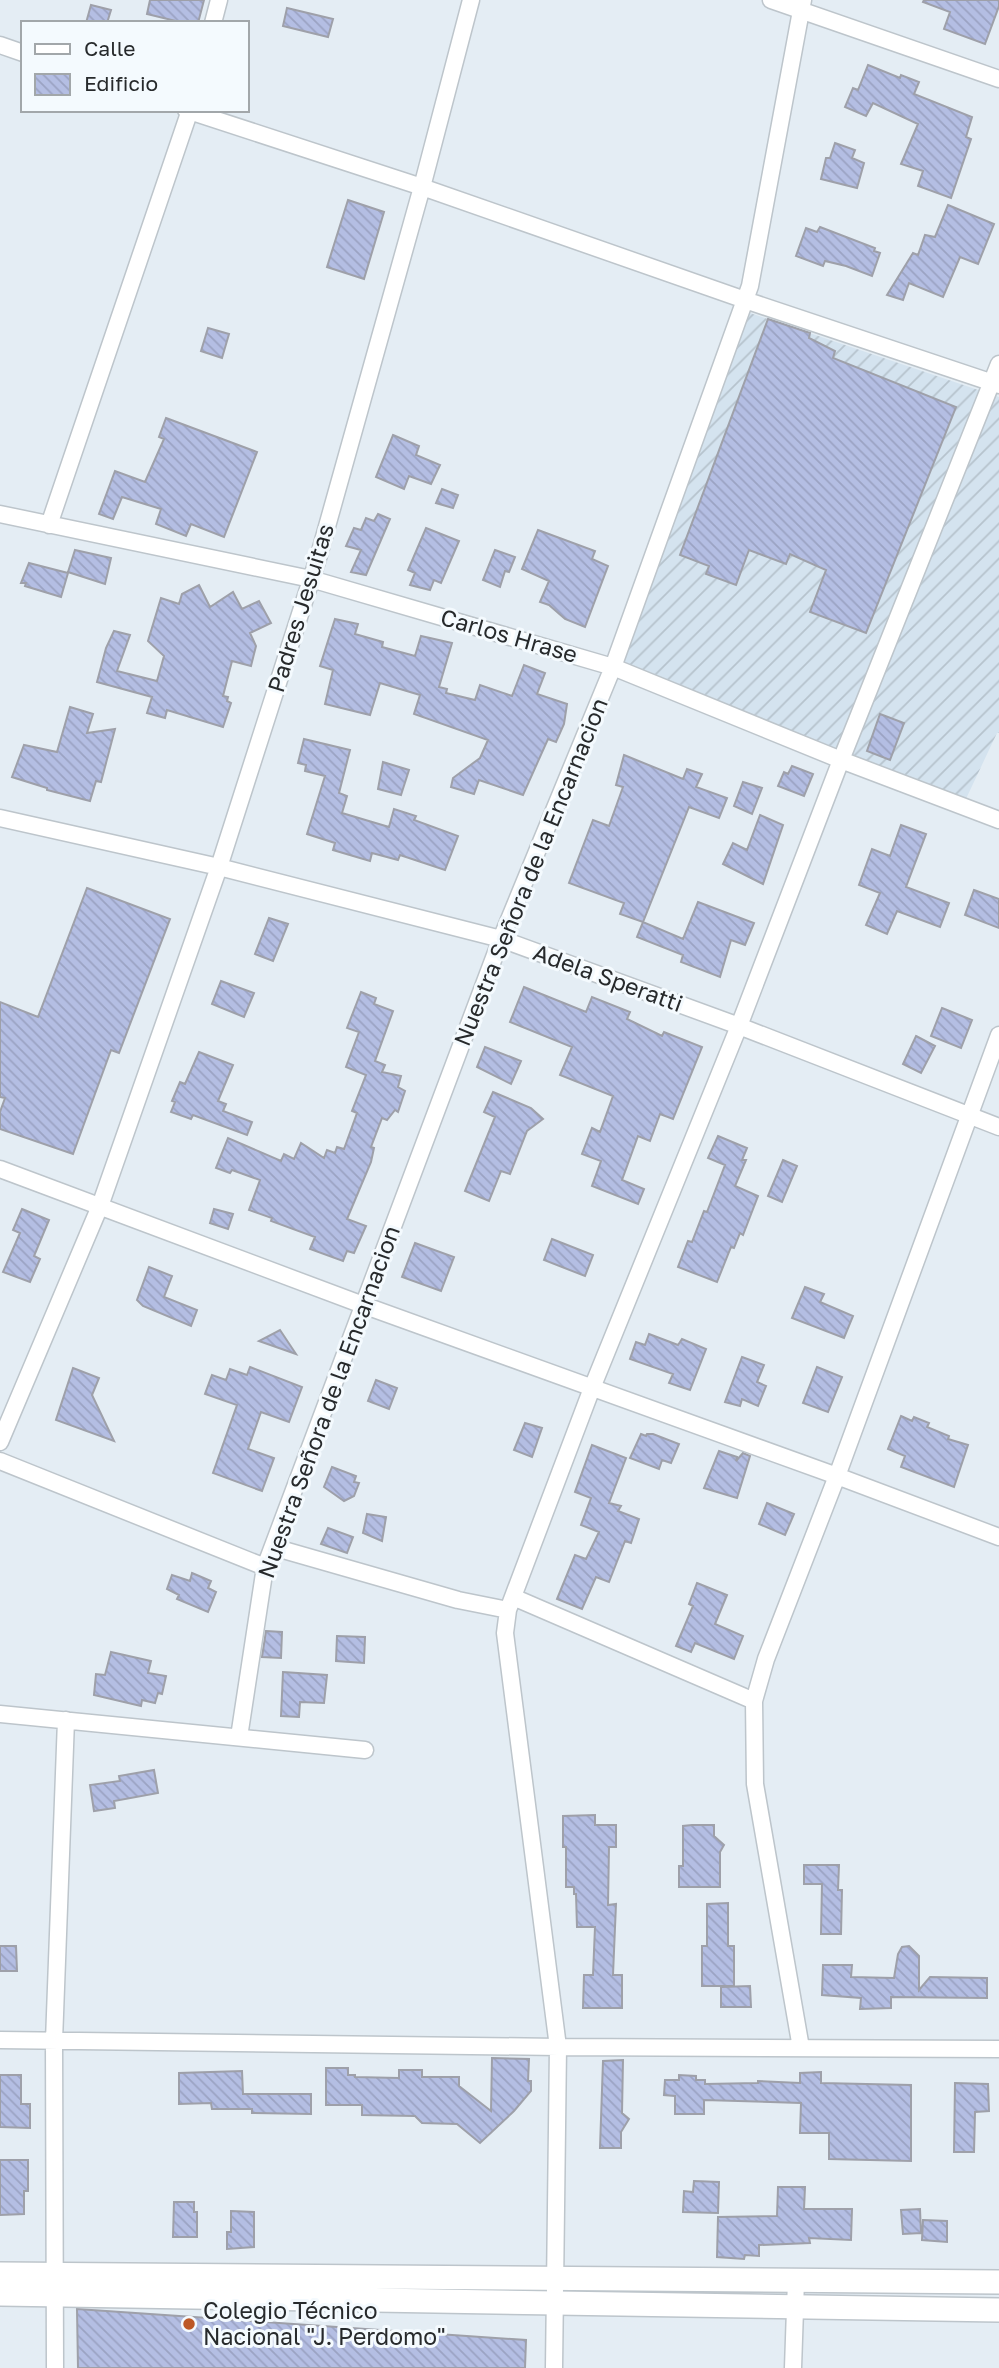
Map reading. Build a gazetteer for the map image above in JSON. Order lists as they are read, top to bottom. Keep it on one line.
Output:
{"streets":{"street":["Padres Jesuitas","Carlos Hrase","Nuestra Señora de la Encarnacion","Adela Speratti"]},"crossings":[["Padres Jesuitas","Carlos Hrase"],["Padres Jesuitas","Adela Speratti"],["Carlos Hrase","Nuestra Señora de la Encarnacion"],["Nuestra Señora de la Encarnacion","Adela Speratti"]],"places":["Colegio Técnico Nacional \"J. Perdomo\""],"legend":["Calle","Edificio"]}
